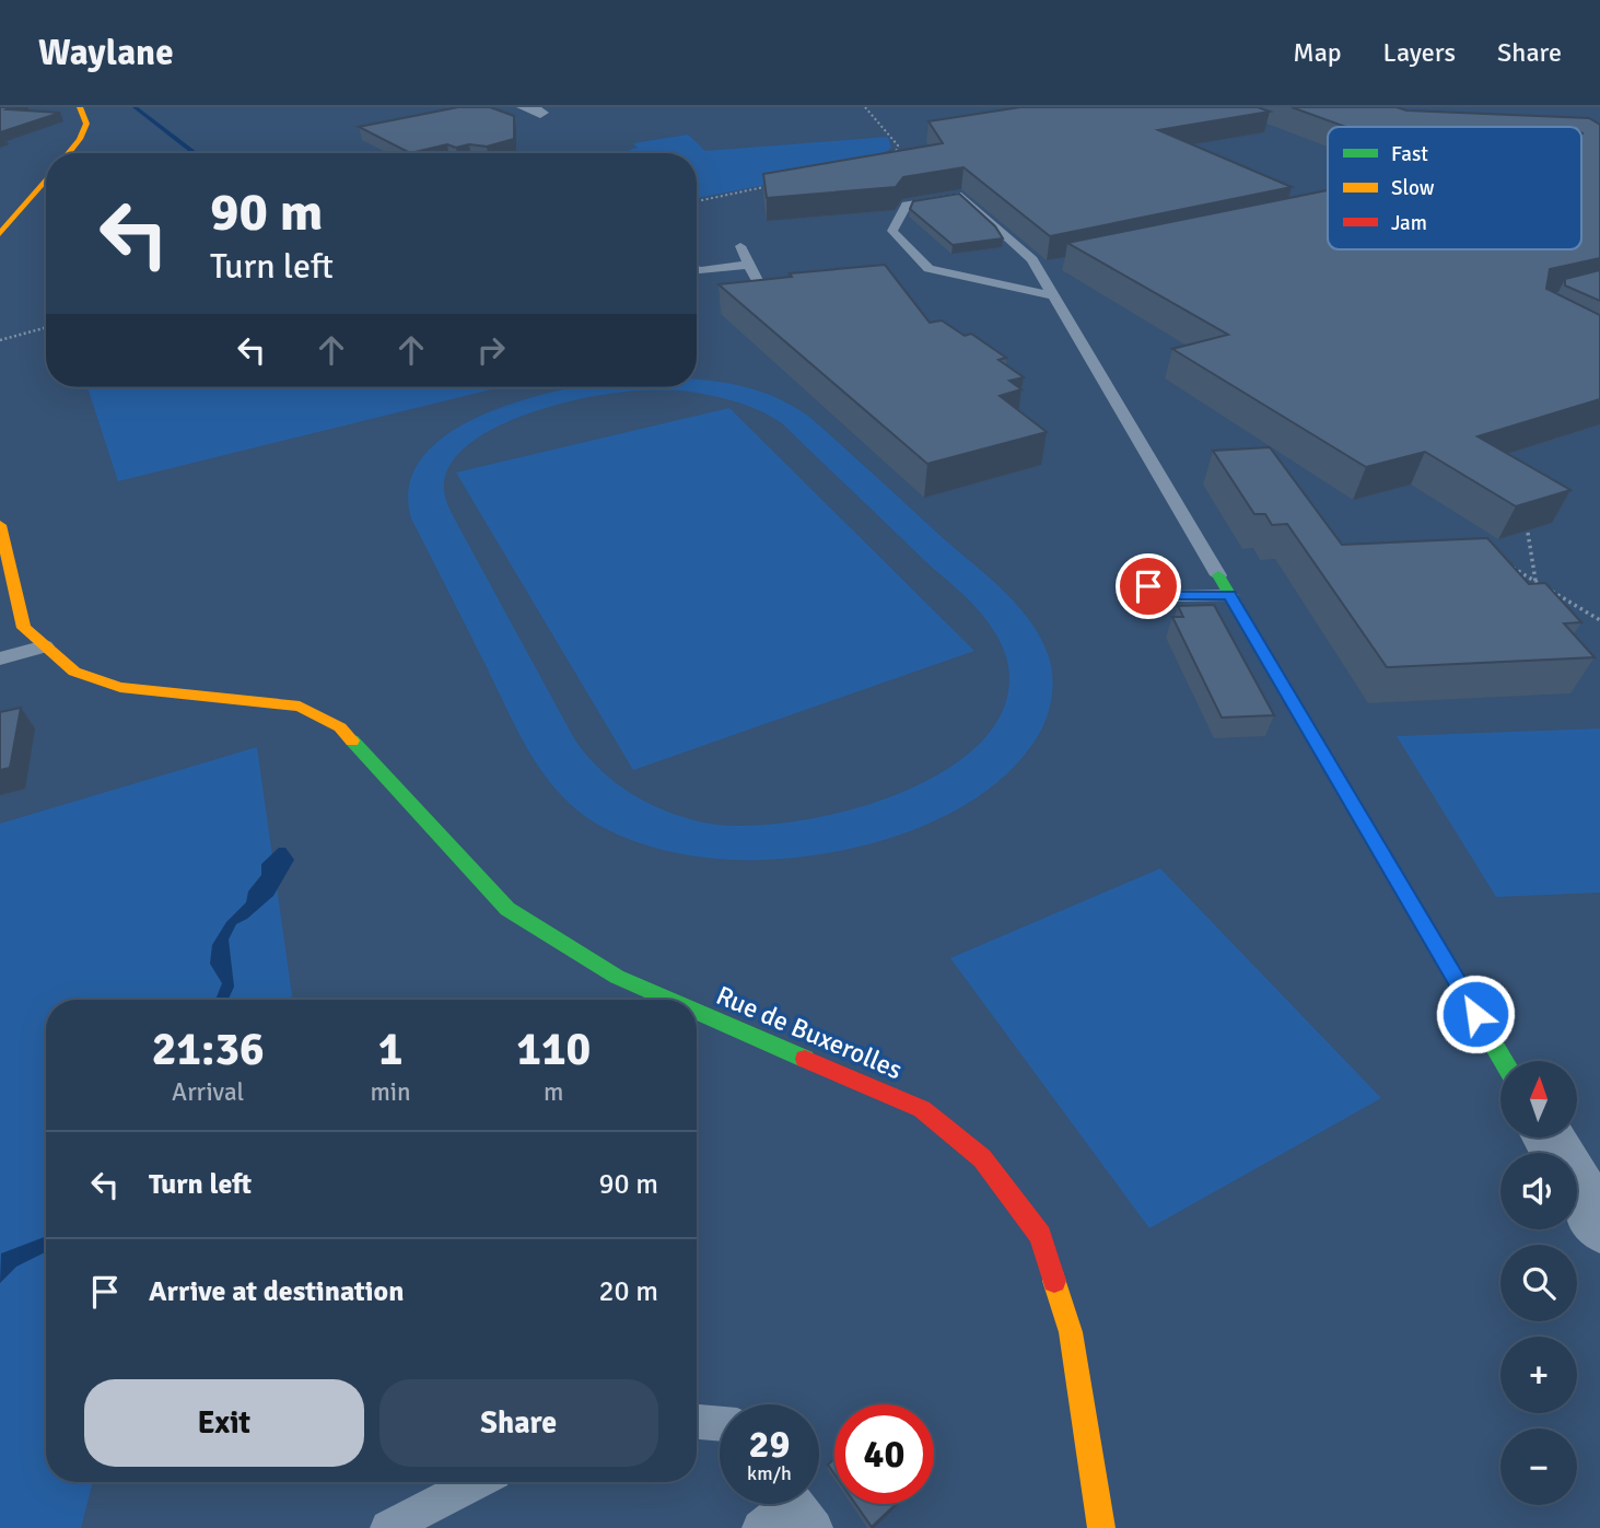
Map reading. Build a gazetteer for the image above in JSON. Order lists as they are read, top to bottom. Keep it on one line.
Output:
{"streets":{"street":["Rue de Buxerolles"]},"legend":["Fast","Slow","Jam"],"north":"top","page":{"header":"Waylane","nav":["Map","Layers","Share"],"turn":["90 m","Turn left"],"eta":["21:36","Arrival","1","min","110","m"],"map_buttons":["+","−"],"list":[{"name":"Turn left","value":"90 m"},{"name":"Arrive at destination","value":"20 m"}],"buttons":["Exit","Share"],"speed":"29 km/h","limit":"40"}}
